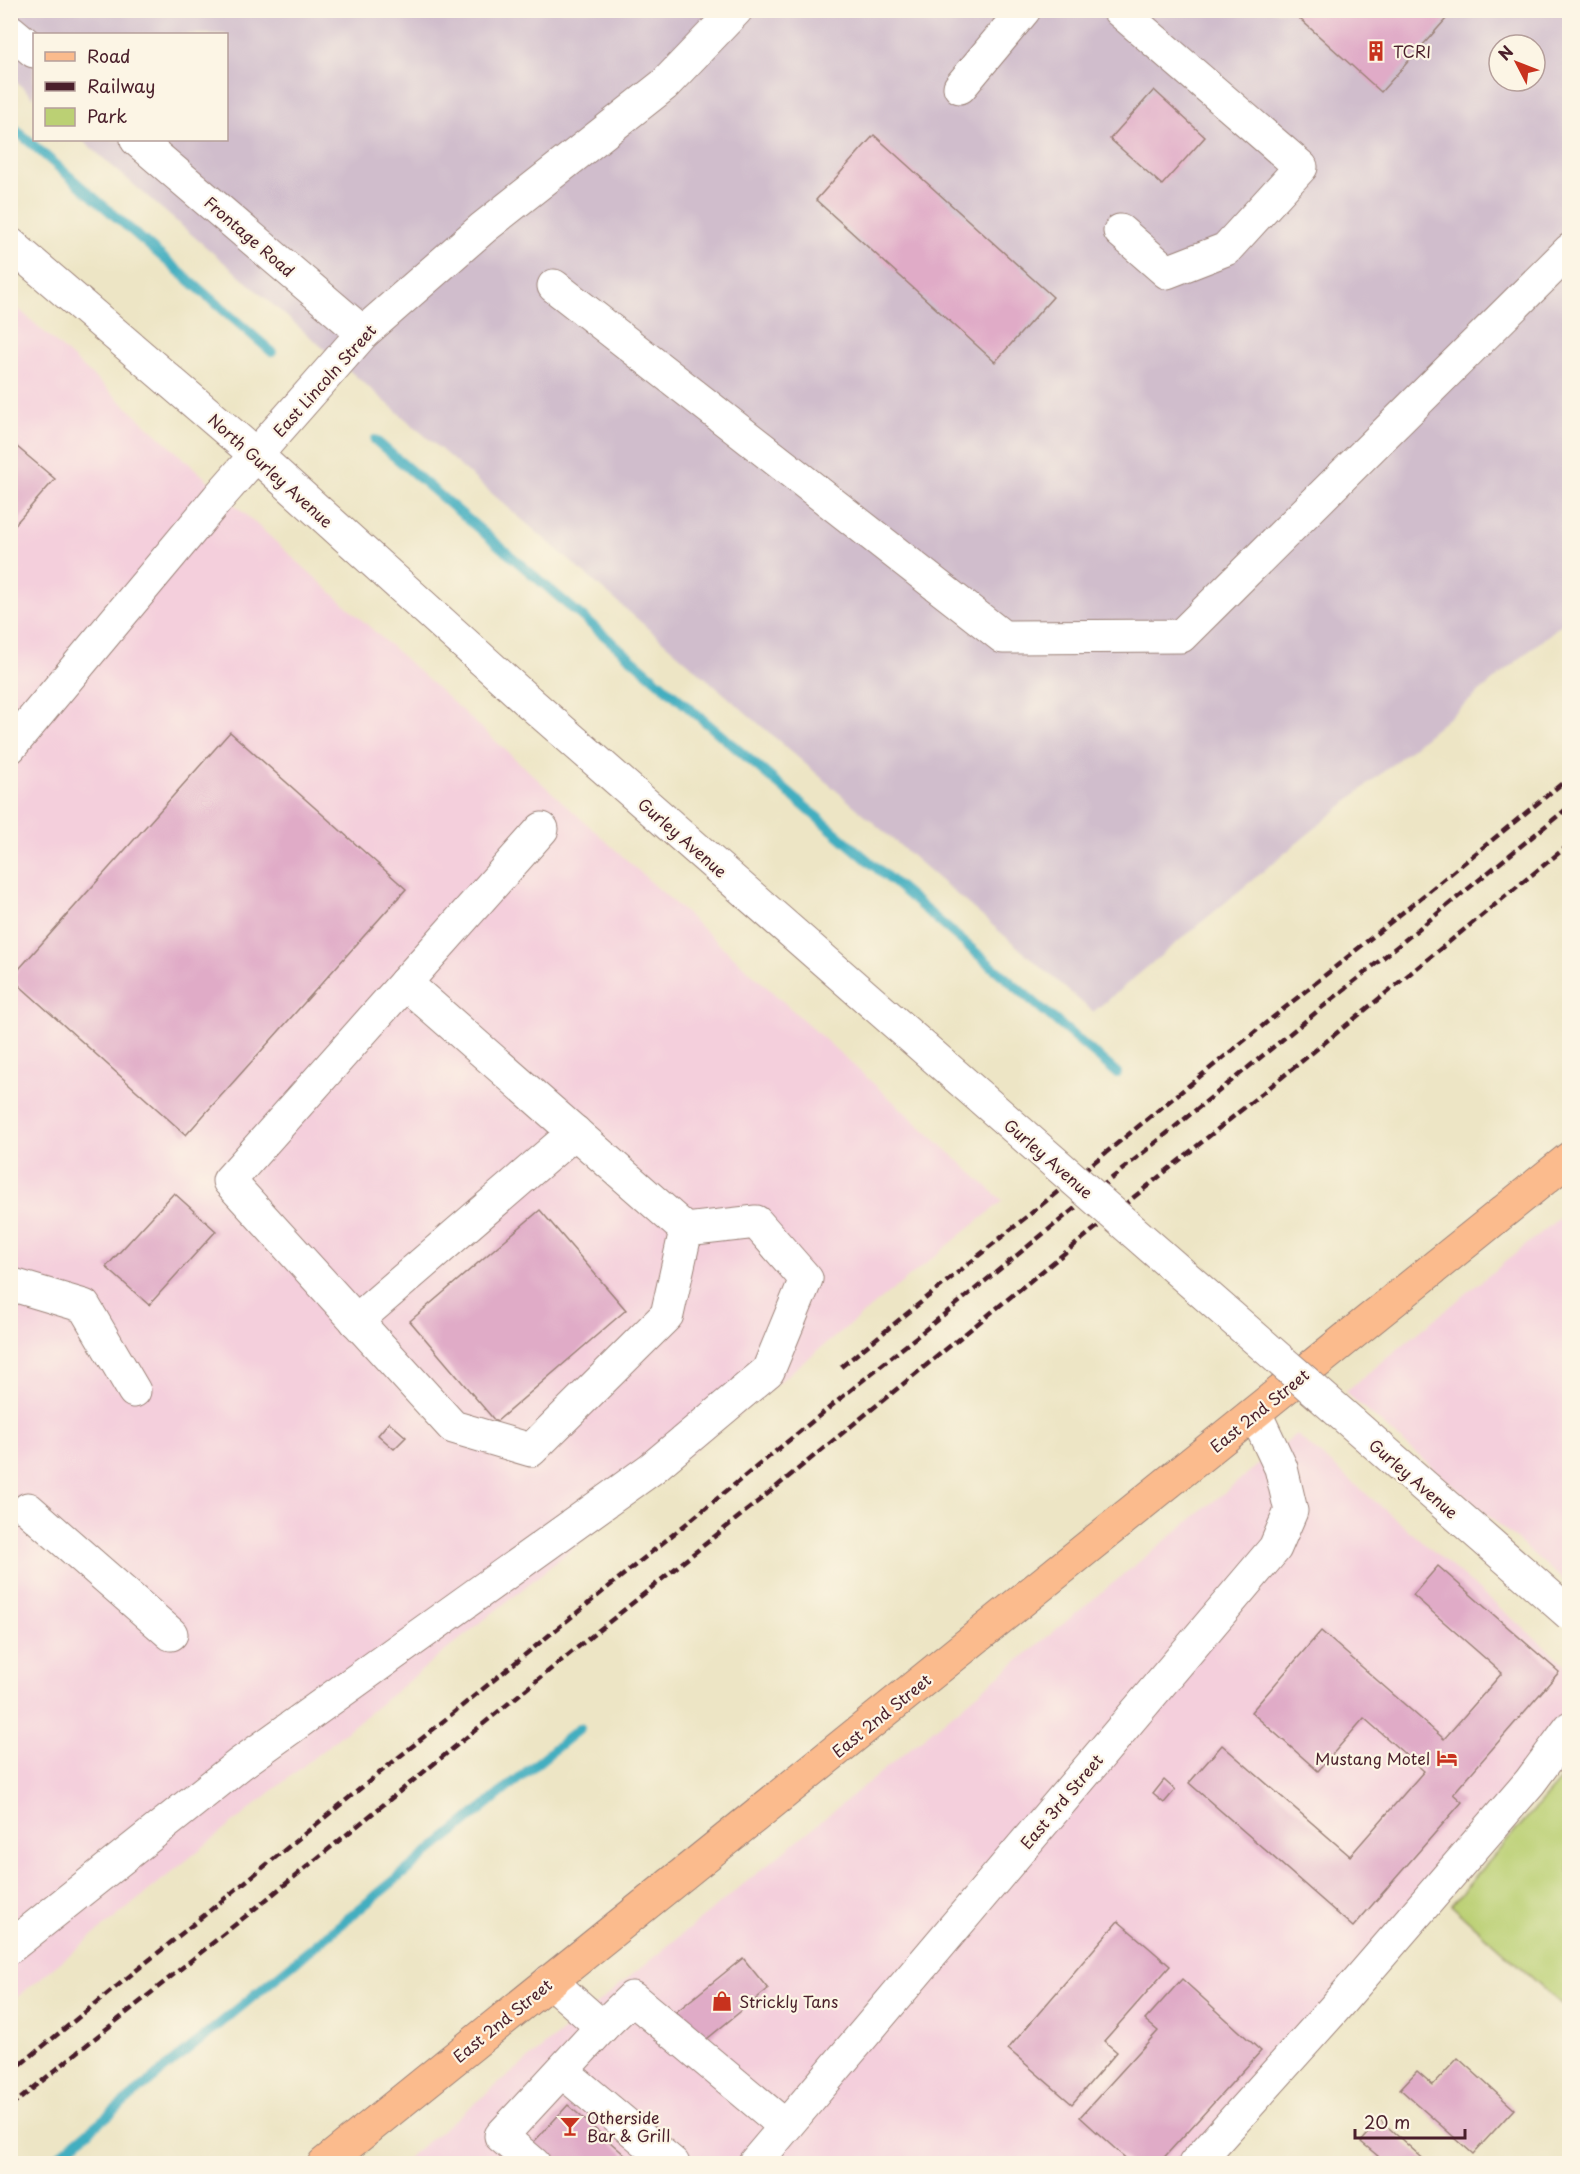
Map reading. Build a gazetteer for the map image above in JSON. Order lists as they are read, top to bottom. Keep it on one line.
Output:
{"streets":{"main road":["East 2nd Street"],"street":["Frontage Road","East Lincoln Street","North Gurley Avenue","Gurley Avenue","East 3rd Street"]},"crossings":[["Frontage Road","East Lincoln Street"],["East Lincoln Street","North Gurley Avenue"],["North Gurley Avenue","Gurley Avenue"],["East 2nd Street","East 3rd Street"]],"places":{"building":["TCRI"],"hotel":["Mustang Motel"],"shop":["Strickly Tans"],"bar":["Otherside Bar & Grill"]},"legend":["Road","Railway","Park"],"scale_bar":"20 m","north":"top left"}
